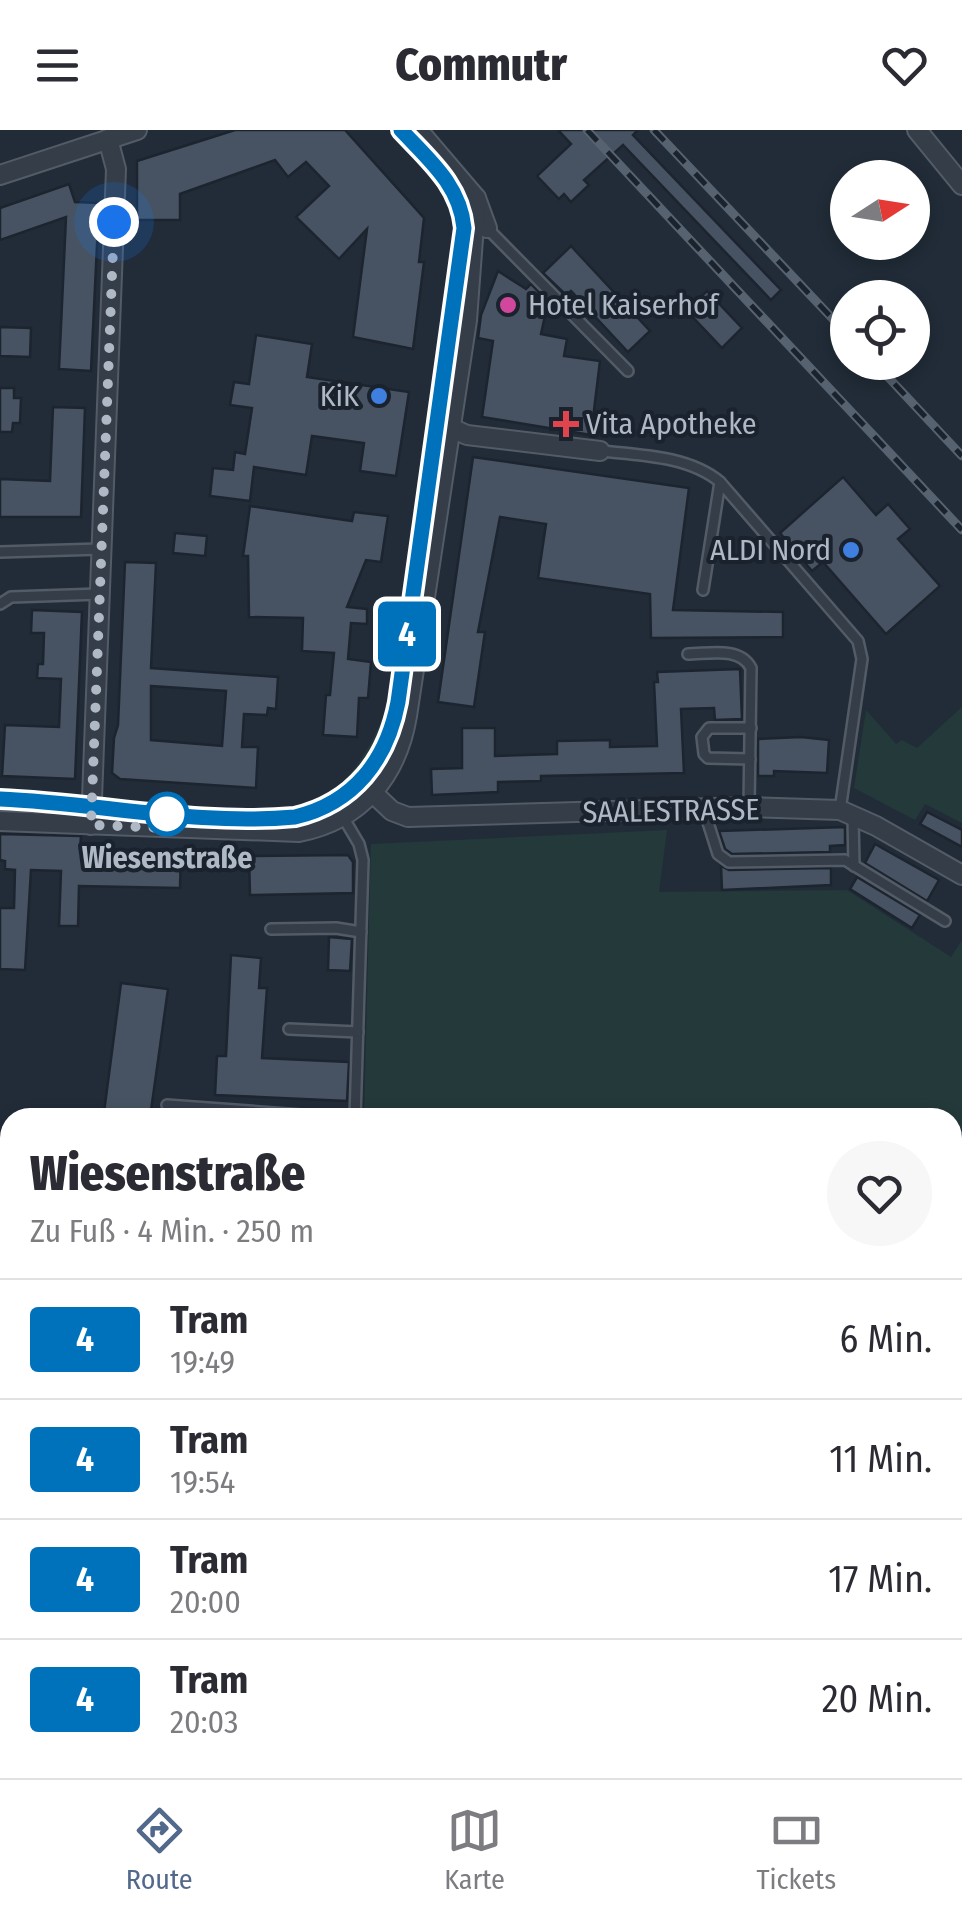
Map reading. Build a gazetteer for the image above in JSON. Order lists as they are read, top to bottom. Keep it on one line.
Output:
{"streets":{"street":["SAALESTRASSE"]},"places":{"other":["Hotel Kaiserhof","KiK","ALDI Nord","Wiesenstraße"],"health":["Vita Apotheke"]},"lines":["tram line 4"],"north":"right","page":{"header":"Commutr","on_map":"4","heading":["Wiesenstraße","Zu Fuß · 4 Min. · 250 m"],"list":[{"mark":"4","name":"Tram","note":"19:49","value":"6 Min."},{"mark":"4","name":"Tram","note":"19:54","value":"11 Min."},{"mark":"4","name":"Tram","note":"20:00","value":"17 Min."},{"mark":"4","name":"Tram","note":"20:03","value":"20 Min."}],"tabs":["Route","Karte","Tickets"]}}
